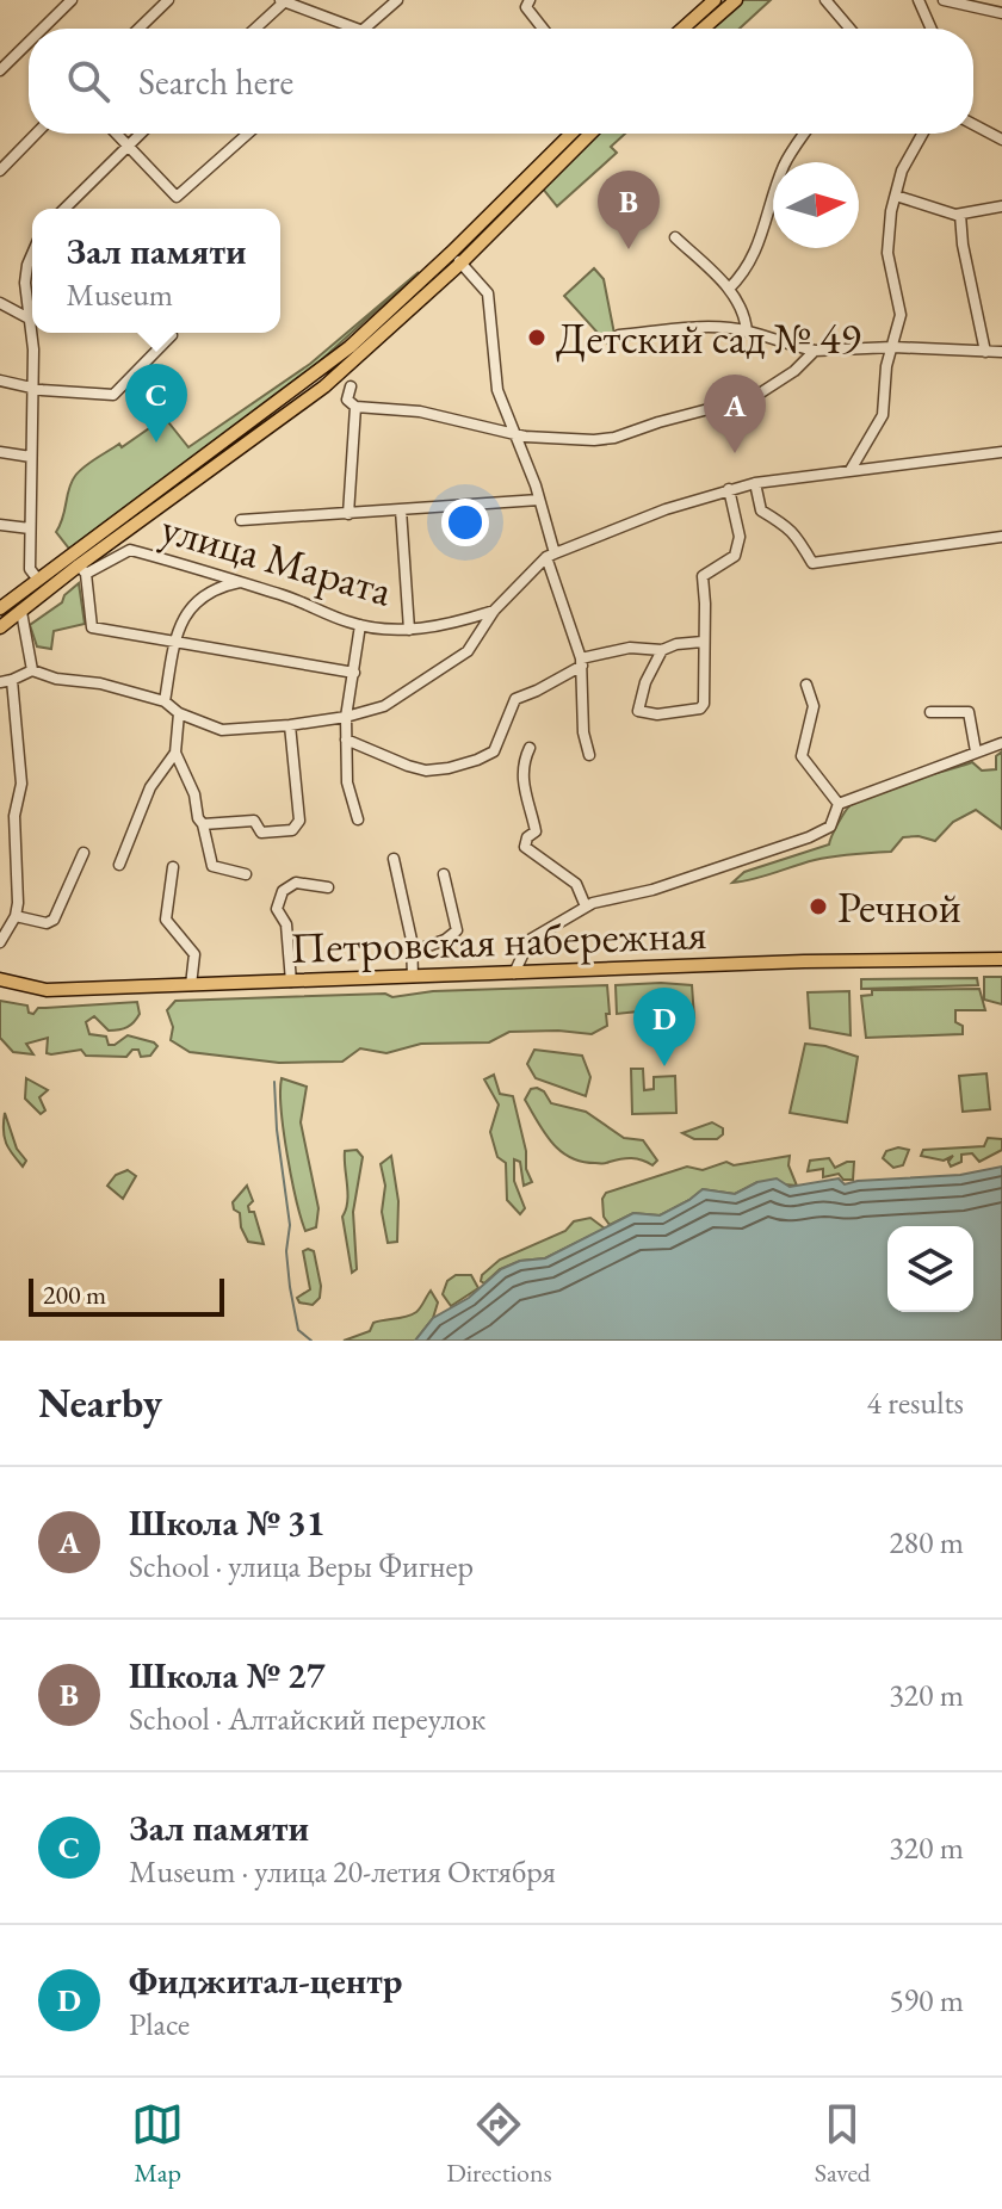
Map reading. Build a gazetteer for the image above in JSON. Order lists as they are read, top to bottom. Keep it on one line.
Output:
{"streets":{"main road":["Петровская набережная"],"street":["улица Марата"]},"places":["Детский сад № 49","Речной"],"scale_bar":"200 m","north":"right","page":{"search":"Search here","pins":["B","C","A","D"],"popup":["Зал памяти","Museum"],"scale":"200 m","heading":["Nearby","4 results"],"list":[{"mark":"A","name":"Школа № 31","note":"School · улица Веры Фигнер","value":"280 m"},{"mark":"B","name":"Школа № 27","note":"School · Алтайский переулок","value":"320 m"},{"mark":"C","name":"Зал памяти","note":"Museum · улица 20-летия Октября","value":"320 m"},{"mark":"D","name":"Фиджитал-центр","note":"Place","value":"590 m"}],"nav":["Map","Directions","Saved"]}}
